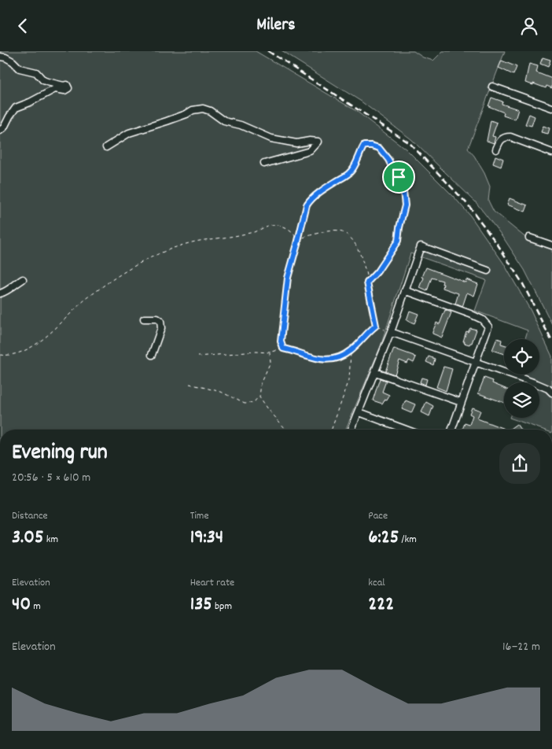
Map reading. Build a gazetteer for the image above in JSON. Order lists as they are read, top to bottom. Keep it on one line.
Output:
{"page":{"header":"Milers","heading":["Evening run","20:56 · 5 × 610 m"],"stats":[["Distance","3.05 km"],["Time","19:34"],["Pace","6:25 /km"],["Elevation","40 m"],["Heart rate","135 bpm"],["kcal","222"]],"chart":["Elevation","16–22 m"]}}
